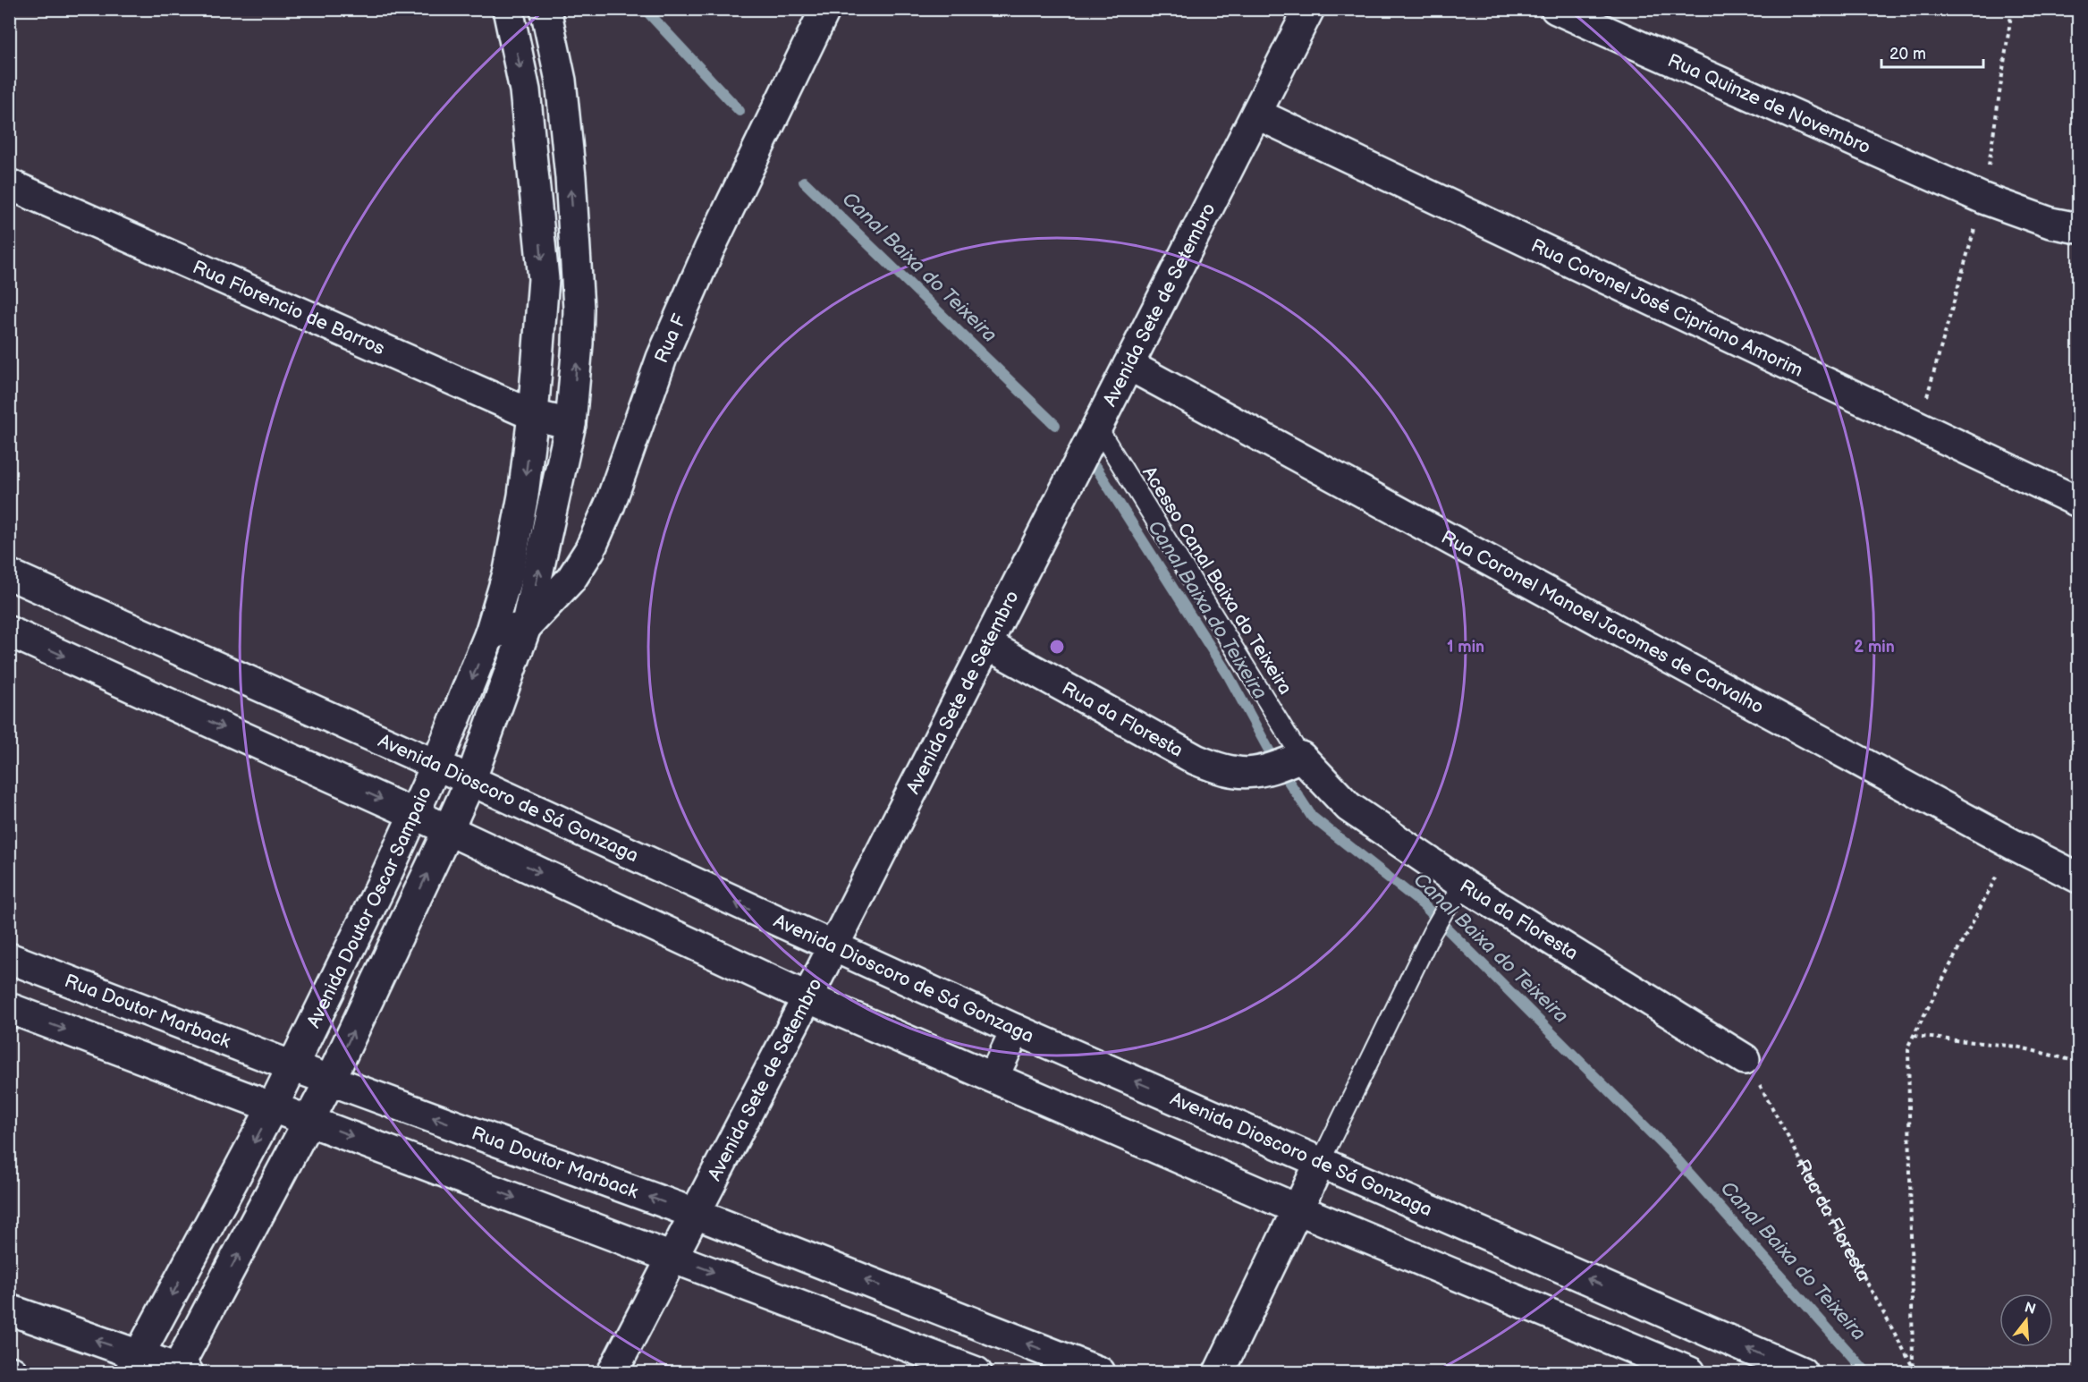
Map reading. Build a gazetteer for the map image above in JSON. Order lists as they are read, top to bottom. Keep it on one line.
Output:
{"streets":{"street":["Rua Quinze de Novembro","Avenida Sete de Setembro","Rua Florencio de Barros","Rua Coronel José Cipriano Amorim","Rua F","Rua Coronel Manoel Jacomes de Carvalho","Rua da Floresta","Avenida Dioscoro de Sá Gonzaga","Avenida Doutor Oscar Sampaio","Rua Doutor Marback"],"lane":["Acesso Canal Baixa do Teixeira"]},"crossings":[["Avenida Sete de Setembro","Rua Coronel José Cipriano Amorim"],["Avenida Sete de Setembro","Acesso Canal Baixa do Teixeira"],["Avenida Sete de Setembro","Rua Coronel Manoel Jacomes de Carvalho"],["Avenida Sete de Setembro","Rua da Floresta"],["Avenida Sete de Setembro","Avenida Dioscoro de Sá Gonzaga"],["Avenida Sete de Setembro","Rua Doutor Marback"],["Rua Florencio de Barros","Avenida Doutor Oscar Sampaio"],["Rua F","Avenida Doutor Oscar Sampaio"],["Acesso Canal Baixa do Teixeira","Rua da Floresta"],["Avenida Dioscoro de Sá Gonzaga","Avenida Doutor Oscar Sampaio"],["Avenida Doutor Oscar Sampaio","Rua Doutor Marback"]],"water":["Canal Baixa do Teixeira"],"scale_bar":"20 m","north":"top","rings":["1 min","2 min"]}
